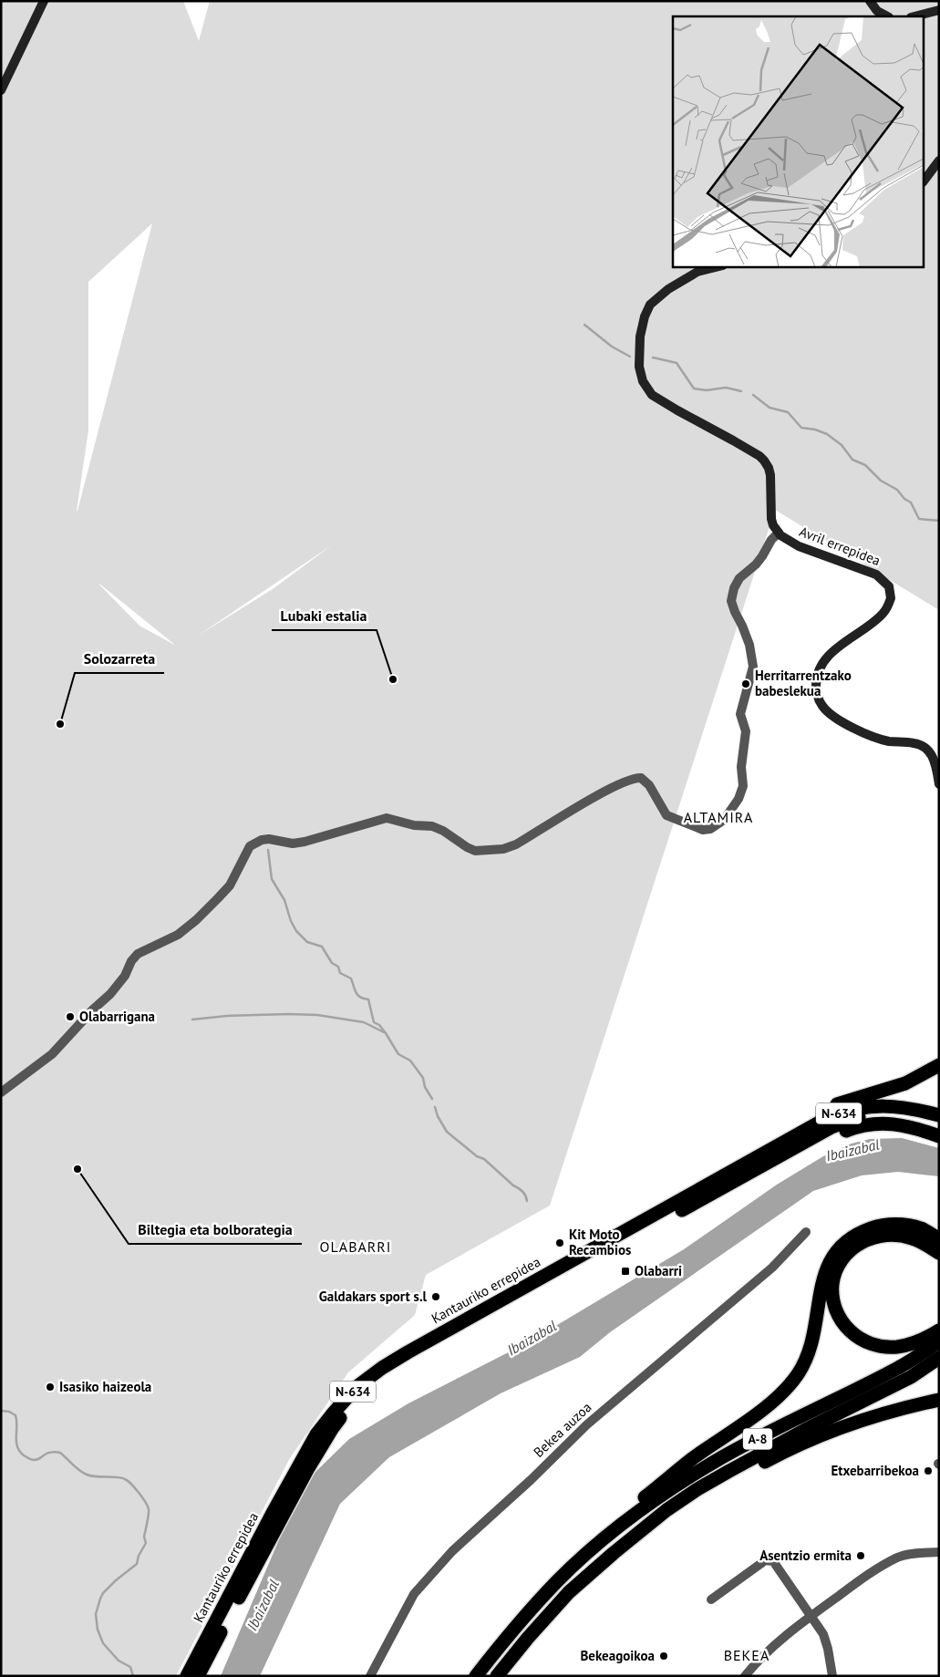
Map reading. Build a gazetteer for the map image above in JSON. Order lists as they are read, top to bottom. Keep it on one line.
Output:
{"streets":{"highway":["N-634","Kantauriko errepidea","A-8"],"street":["Avril errepidea","Bekea auzoa"]},"districts":["ALTAMIRA","OLABARRI","BEKEA"],"water":["Ibaizabal"],"places":{"other":["Lubaki estalia","Herritarrentzako babeslekua","Solozarreta","Olabarrigana","Biltegia eta bolborategia","Kit Moto Recambios","Galdakars sport s.l","Isasiko haizeola","Etxebarribekoa","Asentzio ermita","Bekeagoikoa"],"transit":["Olabarri"]}}
